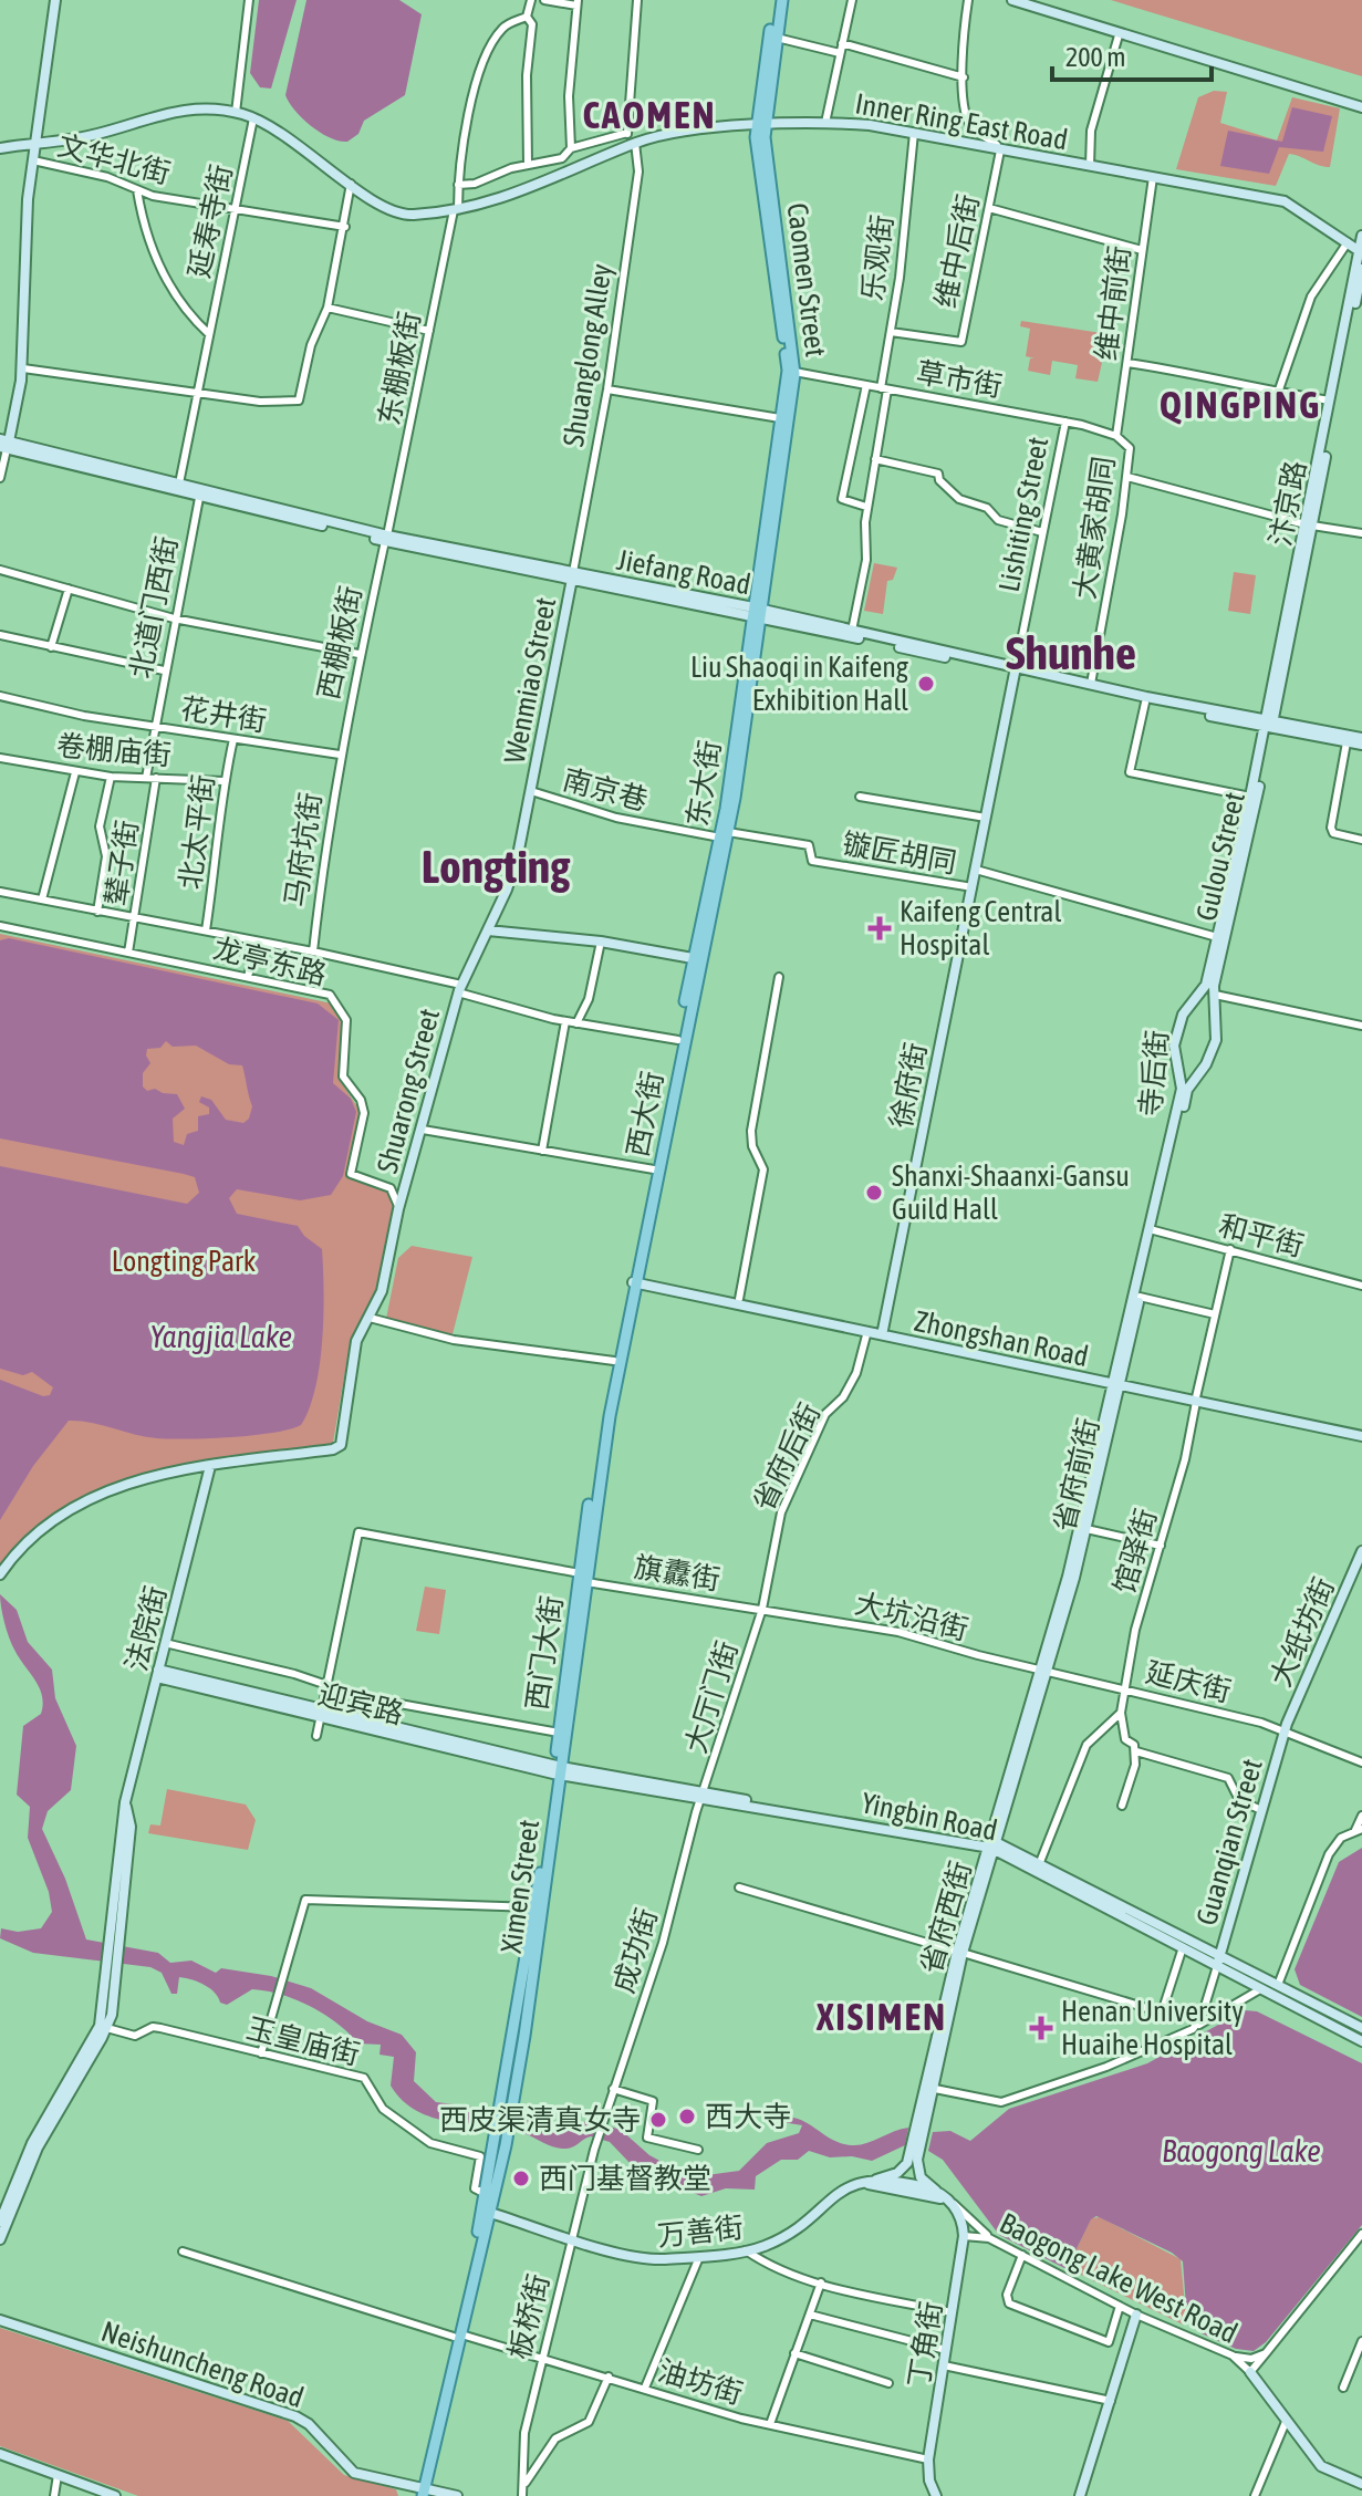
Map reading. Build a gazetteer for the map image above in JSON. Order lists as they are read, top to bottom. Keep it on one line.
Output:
{"streets":{"main road":["Caomen Street","东大街","西大街","西门大街","Ximen Street"],"street":["Inner Ring East Road","文华北街","延寿寺街","维中后街","乐观街","维中前街","Shuanglong Alley","东棚板街","草市街","汴京路","Lishiting Street","大黄家胡同","Jiefang Road","北道门西街","西棚板街","Wenmiao Street","花井街","卷棚庙街","南京巷","北太平街","马府坑街","镟匠胡同","Gulou Street","辇子街","龙亭东路","寺后街","徐府街","Shuarong Street","和平街","Zhongshan Road","省府后街","省府前街","馆驿街","旗纛街","大坑沿街","法院街","大纸坊街","延庆街","大厅门街","迎宾路","Yingbin Road","Guanqian Street","省府西街","成功街","玉皇庙街","万善街","Baogong Lake West Road","板桥街","丁角街","Neishuncheng Road","油坊街"]},"crossings":[["Inner Ring East Road","延寿寺街"],["Inner Ring East Road","维中后街"],["Inner Ring East Road","乐观街"],["Inner Ring East Road","Caomen Street"],["Inner Ring East Road","维中前街"],["Inner Ring East Road","Shuanglong Alley"],["Inner Ring East Road","东棚板街"],["Inner Ring East Road","汴京路"],["文华北街","延寿寺街"],["延寿寺街","Jiefang Road"],["维中后街","乐观街"],["乐观街","草市街"],["乐观街","Jiefang Road"],["Caomen Street","草市街"],["Caomen Street","Jiefang Road"],["Caomen Street","东大街"],["维中前街","草市街"],["维中前街","大黄家胡同"],["Shuanglong Alley","Jiefang Road"],["Shuanglong Alley","Wenmiao Street"],["东棚板街","Jiefang Road"],["东棚板街","西棚板街"],["草市街","Lishiting Street"],["草市街","大黄家胡同"],["汴京路","Jiefang Road"],["汴京路","Gulou Street"],["Lishiting Street","Jiefang Road"],["Lishiting Street","徐府街"],["大黄家胡同","Jiefang Road"],["Jiefang Road","北道门西街"],["Jiefang Road","西棚板街"],["Jiefang Road","Wenmiao Street"],["Jiefang Road","东大街"],["Jiefang Road","Gulou Street"],["Jiefang Road","徐府街"],["北道门西街","花井街"],["北道门西街","卷棚庙街"],["西棚板街","花井街"],["西棚板街","马府坑街"],["Wenmiao Street","南京巷"],["Wenmiao Street","Shuarong Street"],["花井街","北太平街"],["花井街","马府坑街"],["卷棚庙街","北太平街"],["卷棚庙街","辇子街"],["东大街","南京巷"],["东大街","镟匠胡同"],["东大街","西大街"],["南京巷","镟匠胡同"],["镟匠胡同","徐府街"],["Gulou Street","寺后街"],["辇子街","龙亭东路"],["寺后街","和平街"],["寺后街","Zhongshan Road"],["寺后街","省府前街"],["徐府街","Zhongshan Road"],["Shuarong Street","法院街"],["西大街","Zhongshan Road"],["西大街","西门大街"],["西大街","Ximen Street"],["和平街","馆驿街"],["Zhongshan Road","省府后街"],["Zhongshan Road","省府前街"],["Zhongshan Road","馆驿街"],["Zhongshan Road","西门大街"],["Zhongshan Road","Ximen Street"],["省府后街","旗纛街"],["省府后街","大坑沿街"],["省府后街","大厅门街"],["省府前街","省府西街"],["馆驿街","延庆街"],["旗纛街","大坑沿街"],["旗纛街","西门大街"],["旗纛街","大厅门街"],["旗纛街","Ximen Street"],["大坑沿街","延庆街"],["大坑沿街","大厅门街"],["大坑沿街","省府西街"],["法院街","迎宾路"],["法院街","玉皇庙街"],["大纸坊街","延庆街"],["大纸坊街","Guanqian Street"],["西门大街","迎宾路"],["西门大街","Yingbin Road"],["西门大街","Ximen Street"],["延庆街","Guanqian Street"],["延庆街","省府西街"],["大厅门街","Yingbin Road"],["大厅门街","成功街"],["迎宾路","Yingbin Road"],["迎宾路","Ximen Street"],["Yingbin Road","Guanqian Street"],["Yingbin Road","Ximen Street"],["Yingbin Road","省府西街"],["Yingbin Road","成功街"],["Ximen Street","玉皇庙街"],["Ximen Street","万善街"],["Ximen Street","Neishuncheng Road"],["Ximen Street","油坊街"],["成功街","板桥街"],["万善街","板桥街"],["Baogong Lake West Road","丁角街"],["板桥街","油坊街"],["丁角街","油坊街"]],"districts":["CAOMEN","QINGPING","Shunhe","Longting","XISIMEN"],"water":["Yangjia Lake","Baogong Lake"],"parks":["Longting Park"],"places":{"other":["Liu Shaoqi in Kaifeng Exhibition Hall","Shanxi-Shaanxi-Gansu Guild Hall","西大寺","西皮渠清真女寺","西门基督教堂"],"health":["Kaifeng Central Hospital","Henan University Huaihe Hospital"]},"scale_bar":"200 m"}
